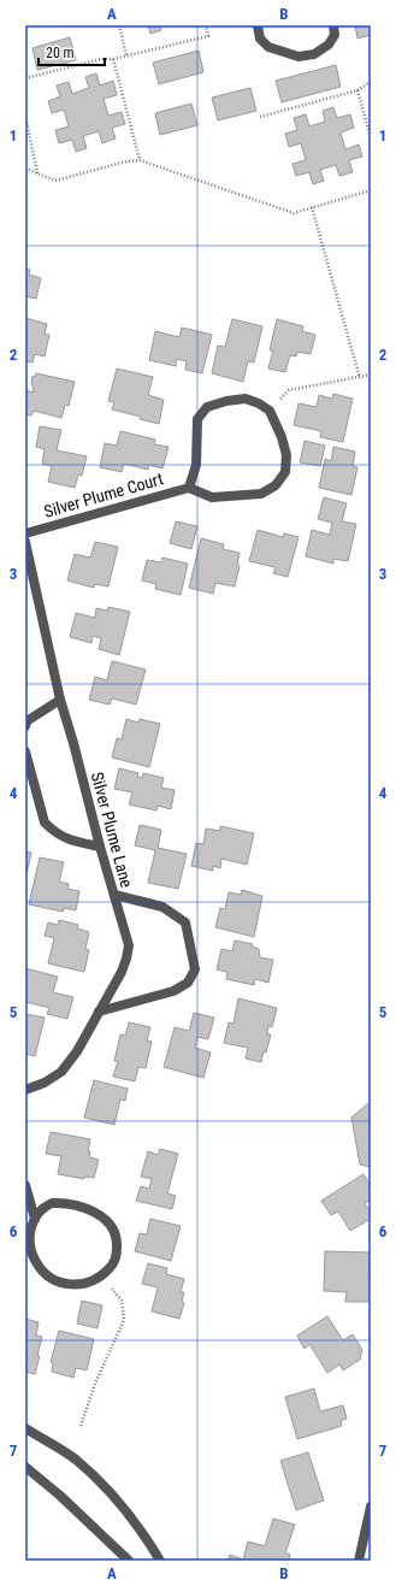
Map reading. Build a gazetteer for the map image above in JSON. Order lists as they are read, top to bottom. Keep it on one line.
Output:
{"streets":{"street":["Silver Plume Court","Silver Plume Lane"]},"scale_bar":"20 m","grid":{"columns":["A","B"],"rows":["1","2","3","4","5","6","7"]}}
